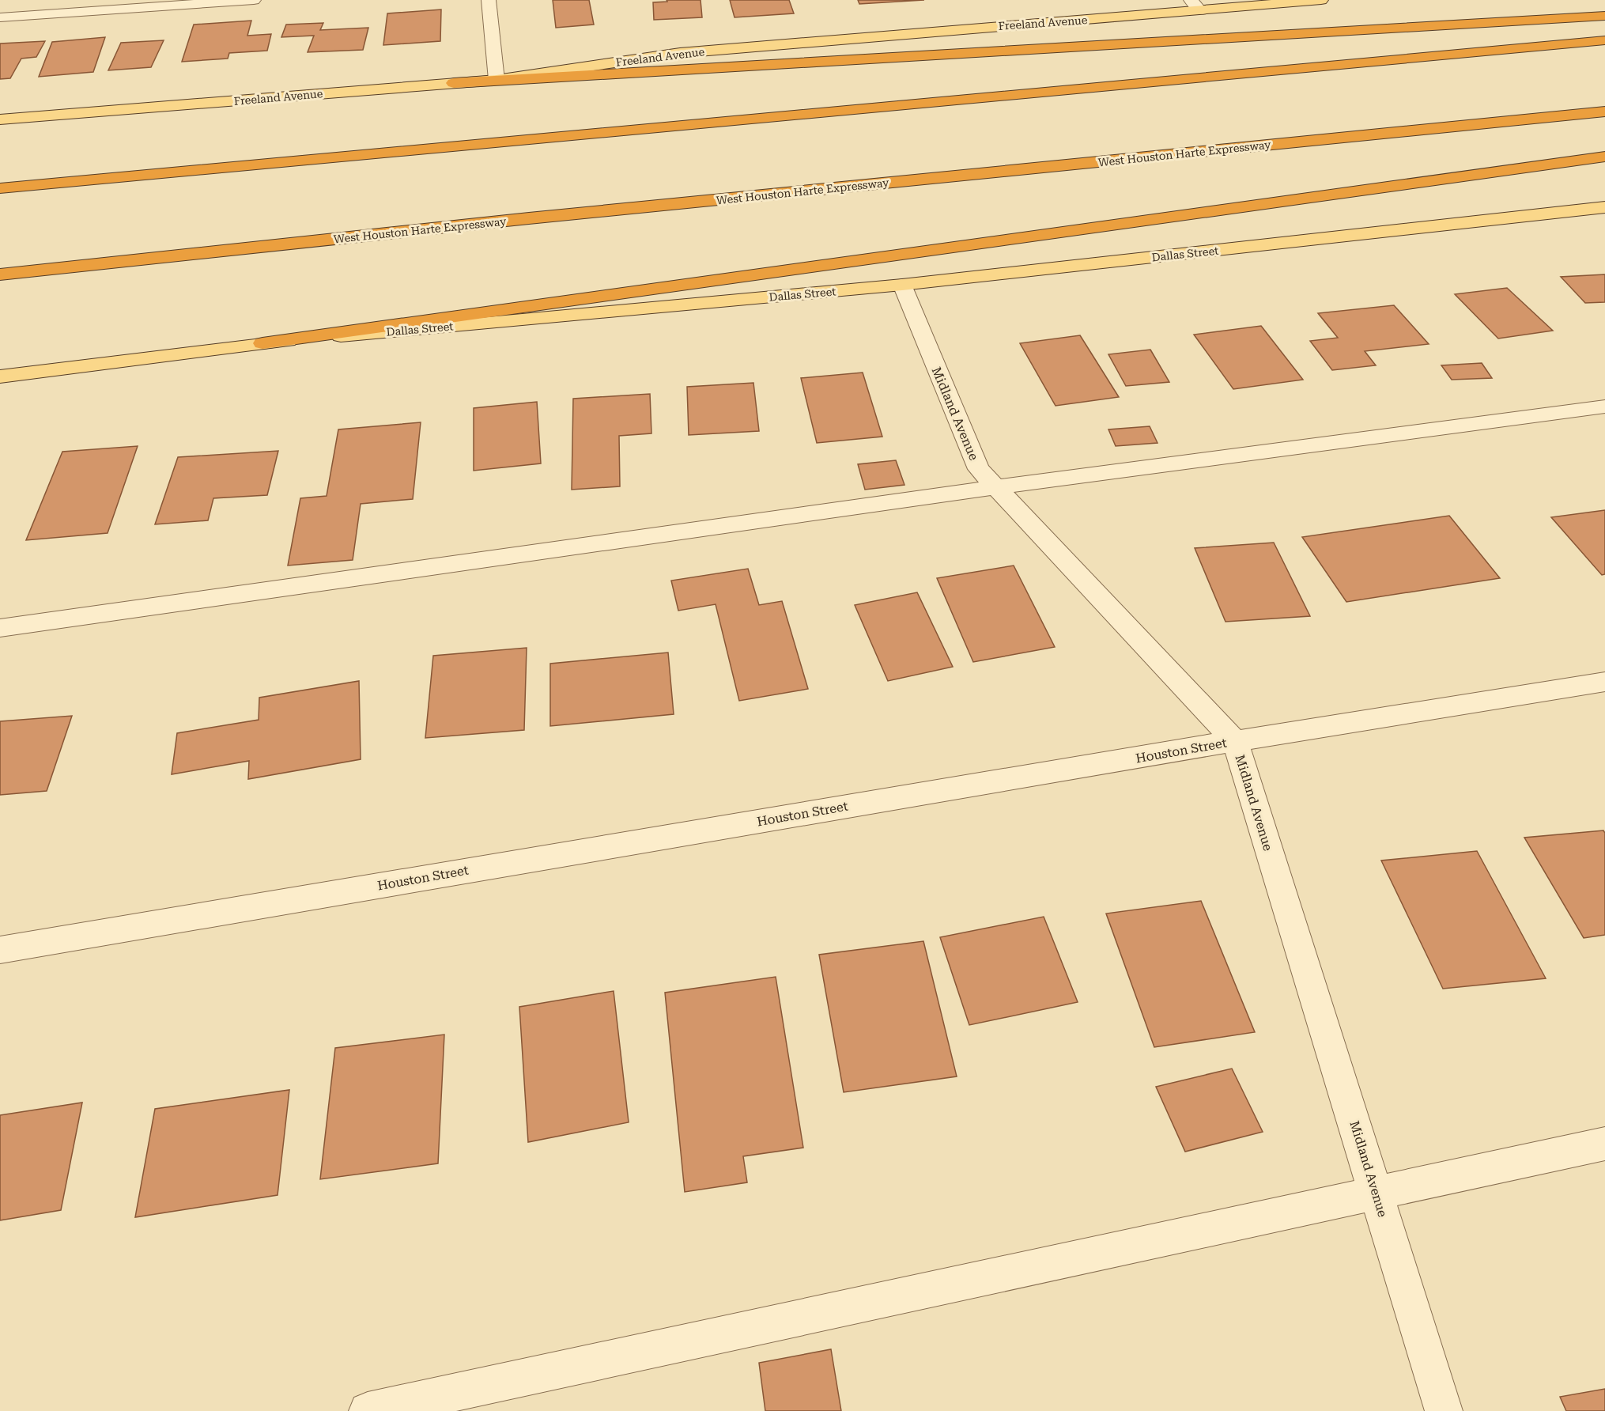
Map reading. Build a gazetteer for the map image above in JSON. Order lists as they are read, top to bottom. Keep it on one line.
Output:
{"streets":{"highway":["West Houston Harte Expressway"],"main road":["Freeland Avenue","Dallas Street"],"street":["Midland Avenue","Houston Street"]},"crossings":[["Dallas Street","Midland Avenue"],["Midland Avenue","Houston Street"]]}
